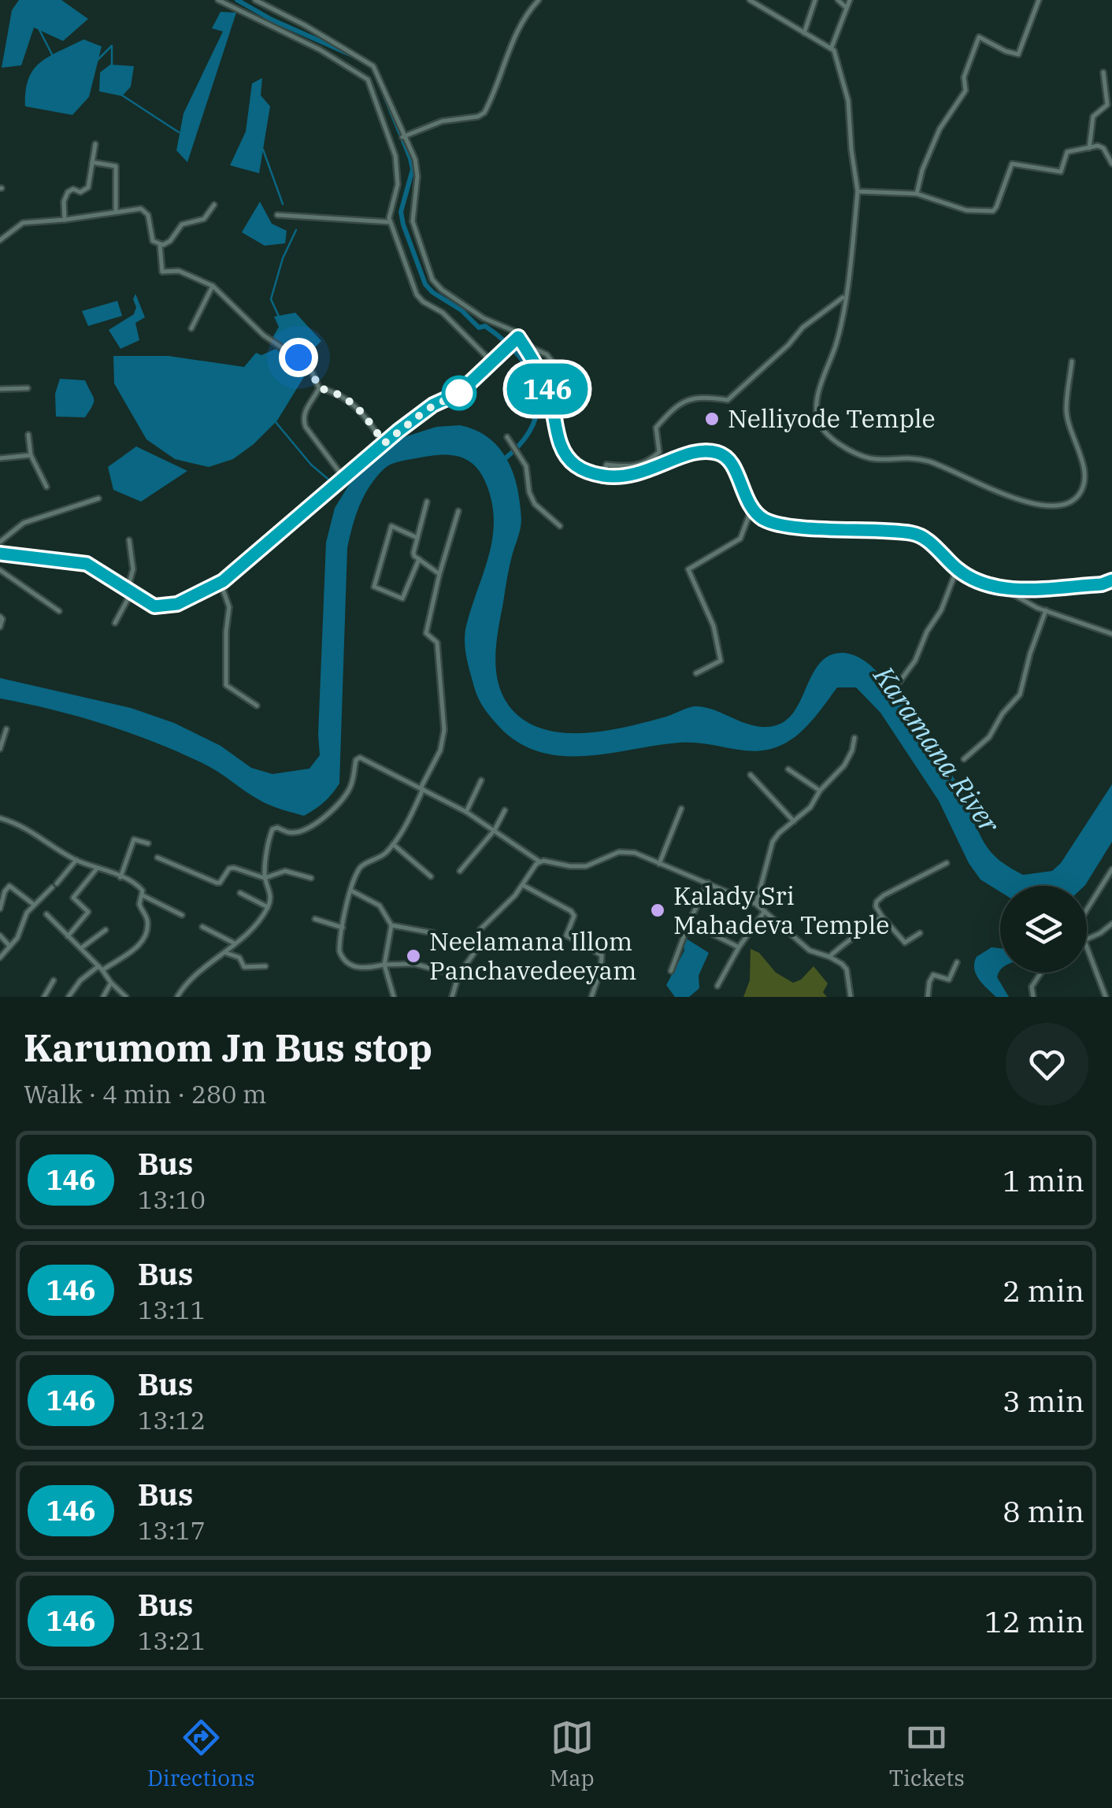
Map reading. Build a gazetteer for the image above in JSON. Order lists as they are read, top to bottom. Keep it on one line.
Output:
{"water":["Karamana River"],"places":["Nelliyode Temple","Kalady Sri Mahadeva Temple","Neelamana Illom Panchavedeeyam"],"lines":["bus line 146"],"page":{"on_map":"146","heading":["Karumom Jn Bus stop","Walk · 4 min · 280 m"],"list":[{"mark":"146","name":"Bus","note":"13:10","value":"1 min"},{"mark":"146","name":"Bus","note":"13:11","value":"2 min"},{"mark":"146","name":"Bus","note":"13:12","value":"3 min"},{"mark":"146","name":"Bus","note":"13:17","value":"8 min"},{"mark":"146","name":"Bus","note":"13:21","value":"12 min"}],"tabs":["Directions","Map","Tickets"]}}
